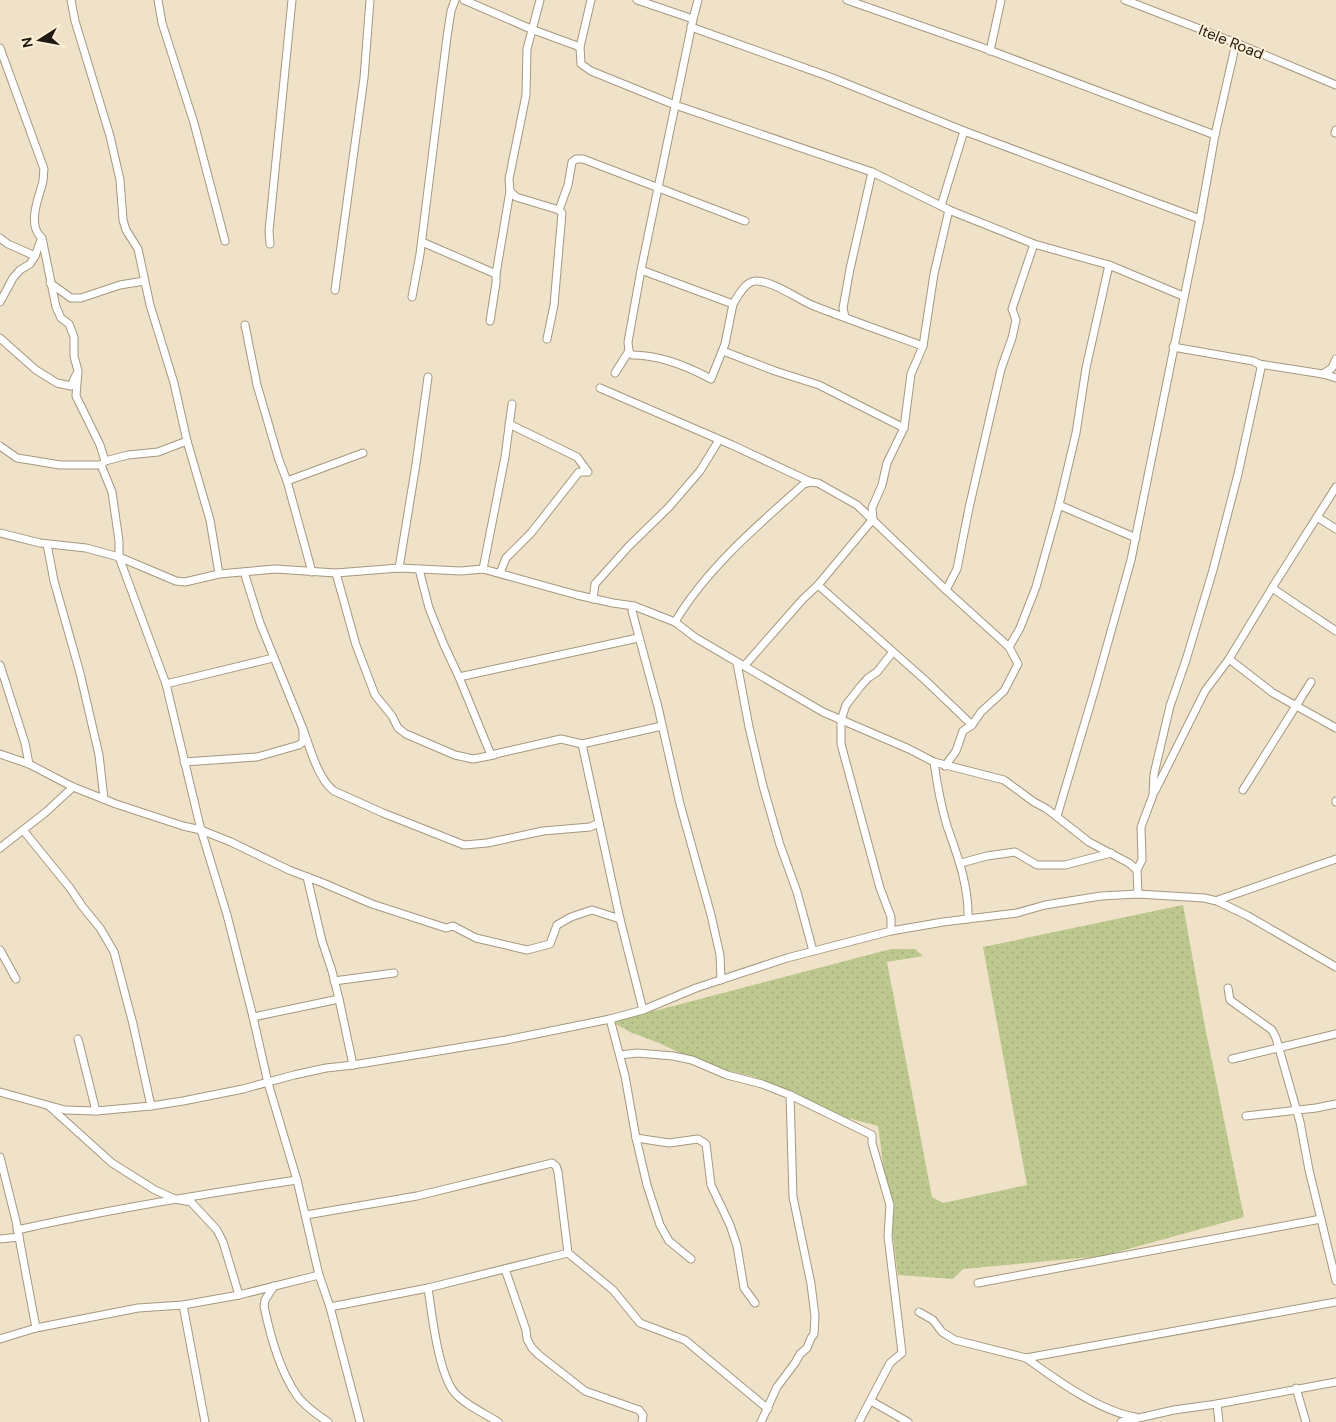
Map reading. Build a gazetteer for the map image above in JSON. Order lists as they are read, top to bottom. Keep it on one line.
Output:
{"streets":{"street":["Itele Road"]},"north":"left"}
